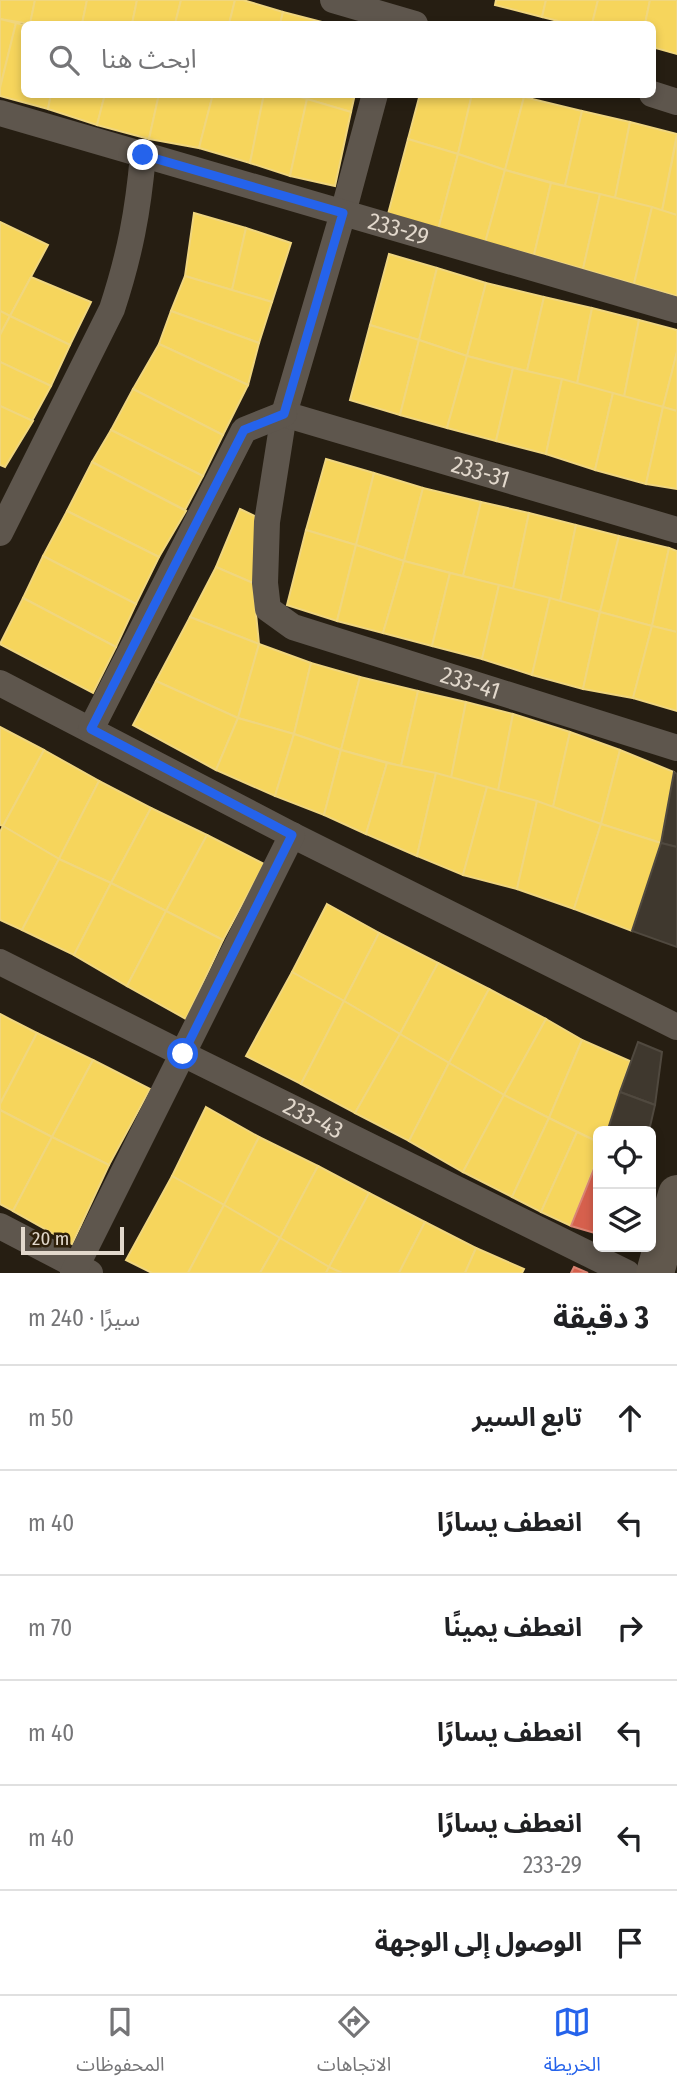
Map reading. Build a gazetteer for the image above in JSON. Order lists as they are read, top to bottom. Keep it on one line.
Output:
{"streets":{"street":["233-29","233-31","233-41","233-43"]},"crossings":[["233-31","233-41"]],"scale_bar":"20 m","page":{"search":"ابحث هنا","scale":"20 m","heading":["3 دقيقة","سيرًا · 240 m"],"list":[["تابع السير","50 m"],["انعطف يسارًا","40 m"],["انعطف يمينًا","70 m"],["انعطف يسارًا","40 m"],["انعطف يسارًا","233-29","40 m"],"الوصول إلى الوجهة"],"nav":["الخريطة","الاتجاهات","المحفوظات"]}}
